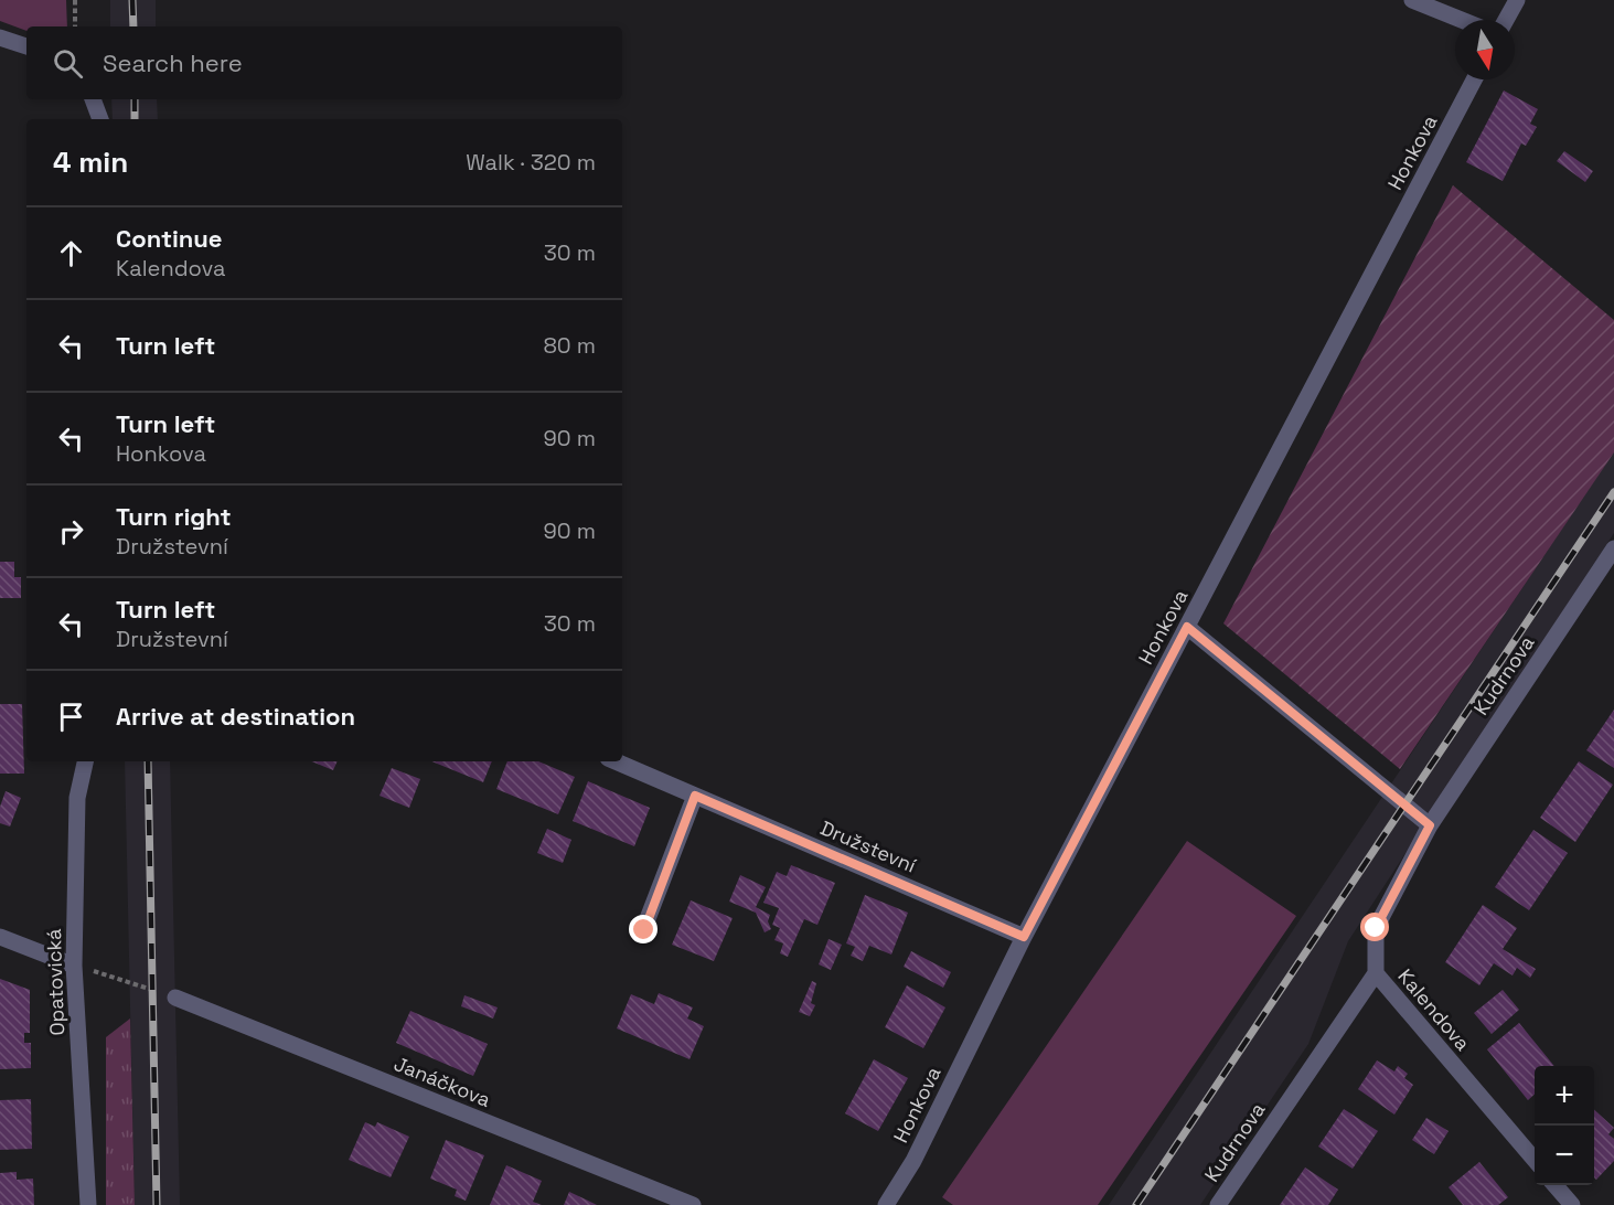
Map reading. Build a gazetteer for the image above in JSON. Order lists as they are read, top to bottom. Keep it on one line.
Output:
{"streets":{"street":["Honkova","Kudrnova","Družstevní","Opatovická","Kalendova","Janáčkova"]},"crossings":[["Honkova","Družstevní"],["Kudrnova","Kalendova"]],"north":"bottom","page":{"search":"Search here","heading":["4 min","Walk · 320 m"],"list":[["Continue","Kalendova","30 m"],["Turn left","80 m"],["Turn left","Honkova","90 m"],["Turn right","Družstevní","90 m"],["Turn left","Družstevní","30 m"],"Arrive at destination"],"map_buttons":["+","−"]}}
